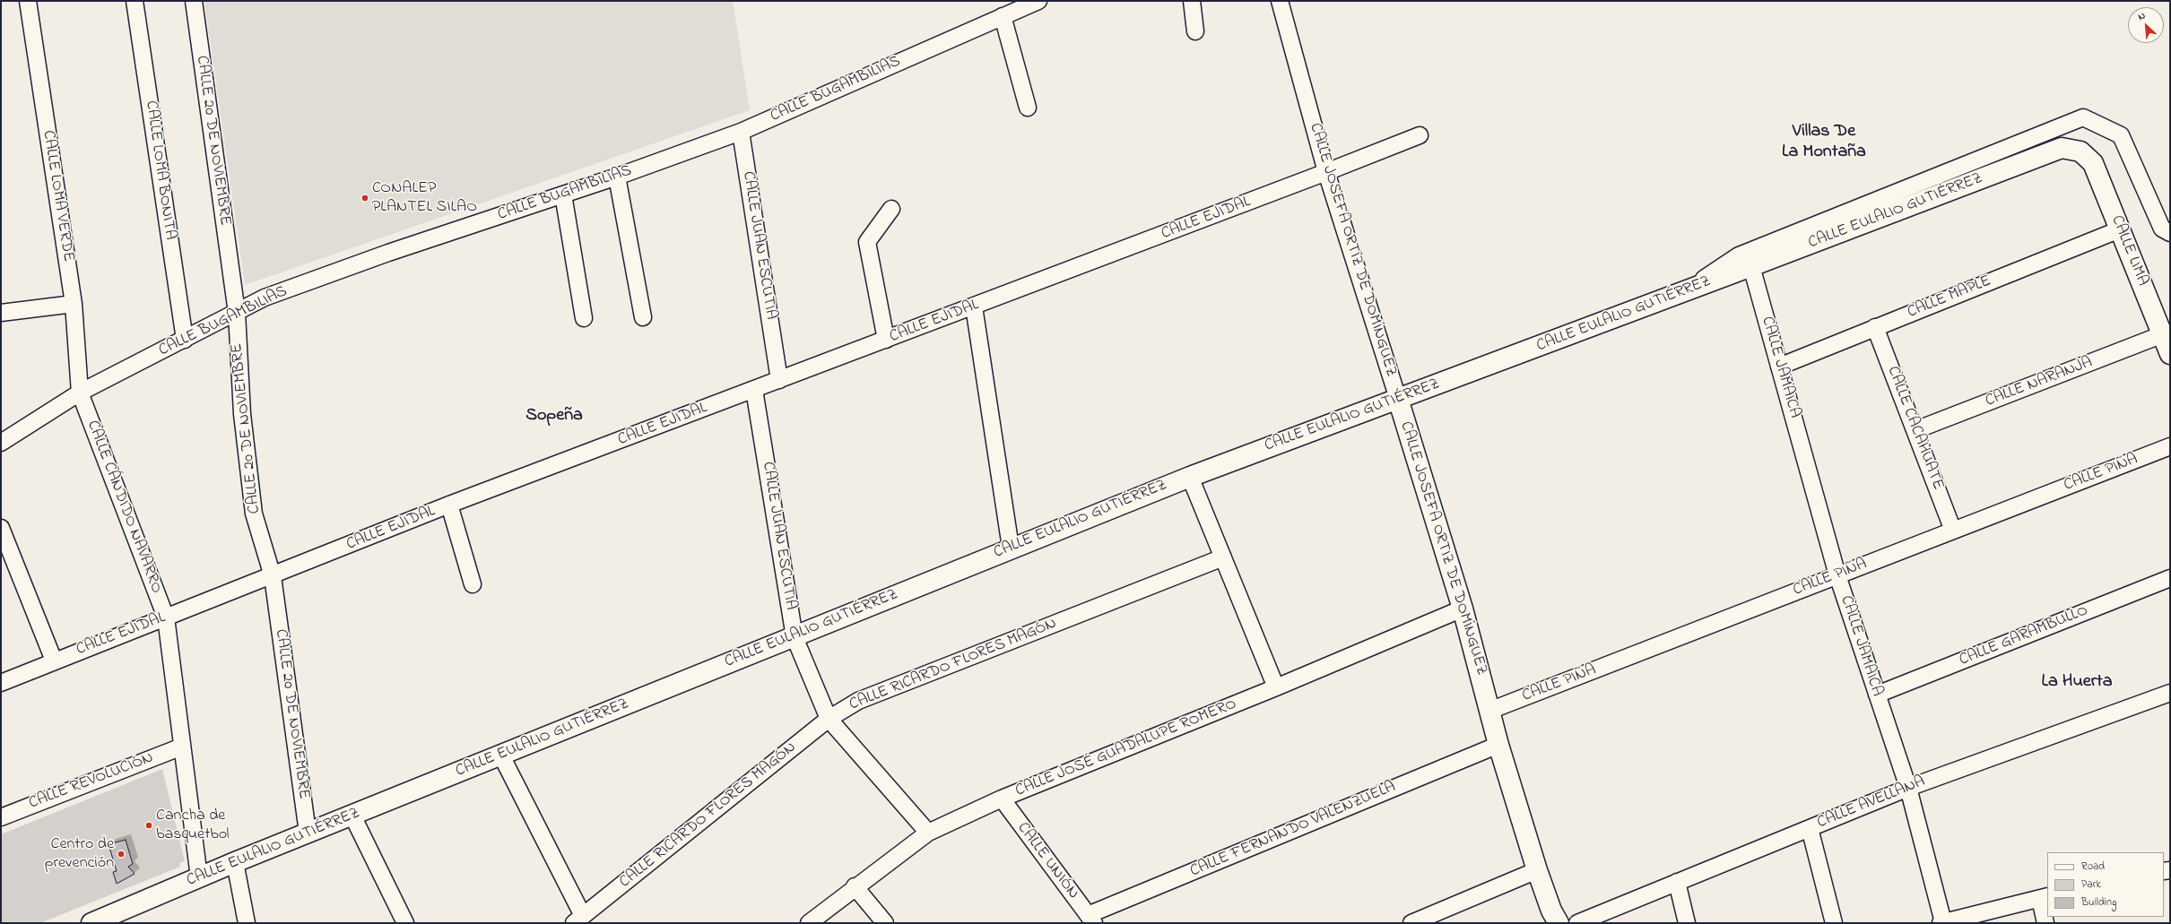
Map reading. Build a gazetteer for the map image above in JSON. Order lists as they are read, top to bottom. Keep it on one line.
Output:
{"streets":{"street":["CALLE BUGAMBILIAS","CALLE 20 DE NOVIEMBRE","CALLE LOMA BONITA","CALLE LOMA VERDE","CALLE EULALIO GUTIÉRREZ","CALLE EJIDAL","CALLE JUAN ESCUTIA","CALLE JOSEFA ORTIZ DE DOMÍNGUEZ","CALLE LIMA","CALLE MAPLE","CALLE JAMAICA","CALLE NARANJA","CALLE CACAHUATE","CALLE PIÑA","CALLE CÁNDIDO NAVARRO","CALLE GARAMBULLO","CALLE RICARDO FLORES MAGÓN","CALLE JOSÉ GUADALUPE ROMERO","CALLE REVOLUCIÓN","CALLE AVELLANA","CALLE FERNANDO VALENZUELA","CALLE UNIÓN"]},"crossings":[["CALLE BUGAMBILIAS","CALLE 20 DE NOVIEMBRE"],["CALLE BUGAMBILIAS","CALLE LOMA BONITA"],["CALLE BUGAMBILIAS","CALLE LOMA VERDE"],["CALLE BUGAMBILIAS","CALLE JUAN ESCUTIA"],["CALLE BUGAMBILIAS","CALLE CÁNDIDO NAVARRO"],["CALLE 20 DE NOVIEMBRE","CALLE EULALIO GUTIÉRREZ"],["CALLE 20 DE NOVIEMBRE","CALLE EJIDAL"],["CALLE LOMA VERDE","CALLE CÁNDIDO NAVARRO"],["CALLE EULALIO GUTIÉRREZ","CALLE JUAN ESCUTIA"],["CALLE EULALIO GUTIÉRREZ","CALLE JOSEFA ORTIZ DE DOMÍNGUEZ"],["CALLE EULALIO GUTIÉRREZ","CALLE LIMA"],["CALLE EULALIO GUTIÉRREZ","CALLE JAMAICA"],["CALLE EULALIO GUTIÉRREZ","CALLE CÁNDIDO NAVARRO"],["CALLE EJIDAL","CALLE JUAN ESCUTIA"],["CALLE EJIDAL","CALLE JOSEFA ORTIZ DE DOMÍNGUEZ"],["CALLE EJIDAL","CALLE CÁNDIDO NAVARRO"],["CALLE JUAN ESCUTIA","CALLE RICARDO FLORES MAGÓN"],["CALLE JUAN ESCUTIA","CALLE JOSÉ GUADALUPE ROMERO"],["CALLE JOSEFA ORTIZ DE DOMÍNGUEZ","CALLE PIÑA"],["CALLE JOSEFA ORTIZ DE DOMÍNGUEZ","CALLE JOSÉ GUADALUPE ROMERO"],["CALLE JOSEFA ORTIZ DE DOMÍNGUEZ","CALLE FERNANDO VALENZUELA"],["CALLE LIMA","CALLE MAPLE"],["CALLE LIMA","CALLE NARANJA"],["CALLE MAPLE","CALLE JAMAICA"],["CALLE MAPLE","CALLE CACAHUATE"],["CALLE JAMAICA","CALLE PIÑA"],["CALLE JAMAICA","CALLE GARAMBULLO"],["CALLE JAMAICA","CALLE AVELLANA"],["CALLE NARANJA","CALLE CACAHUATE"],["CALLE CACAHUATE","CALLE PIÑA"],["CALLE CÁNDIDO NAVARRO","CALLE REVOLUCIÓN"],["CALLE JOSÉ GUADALUPE ROMERO","CALLE UNIÓN"],["CALLE FERNANDO VALENZUELA","CALLE UNIÓN"]],"districts":["Villas De La Montaña","Sopeña","La Huerta"],"places":["CONALEP PLANTEL SILAO","Cancha de basquetbol","Centro de prevención"],"legend":["Road","Park","Building"],"north":"top left"}
